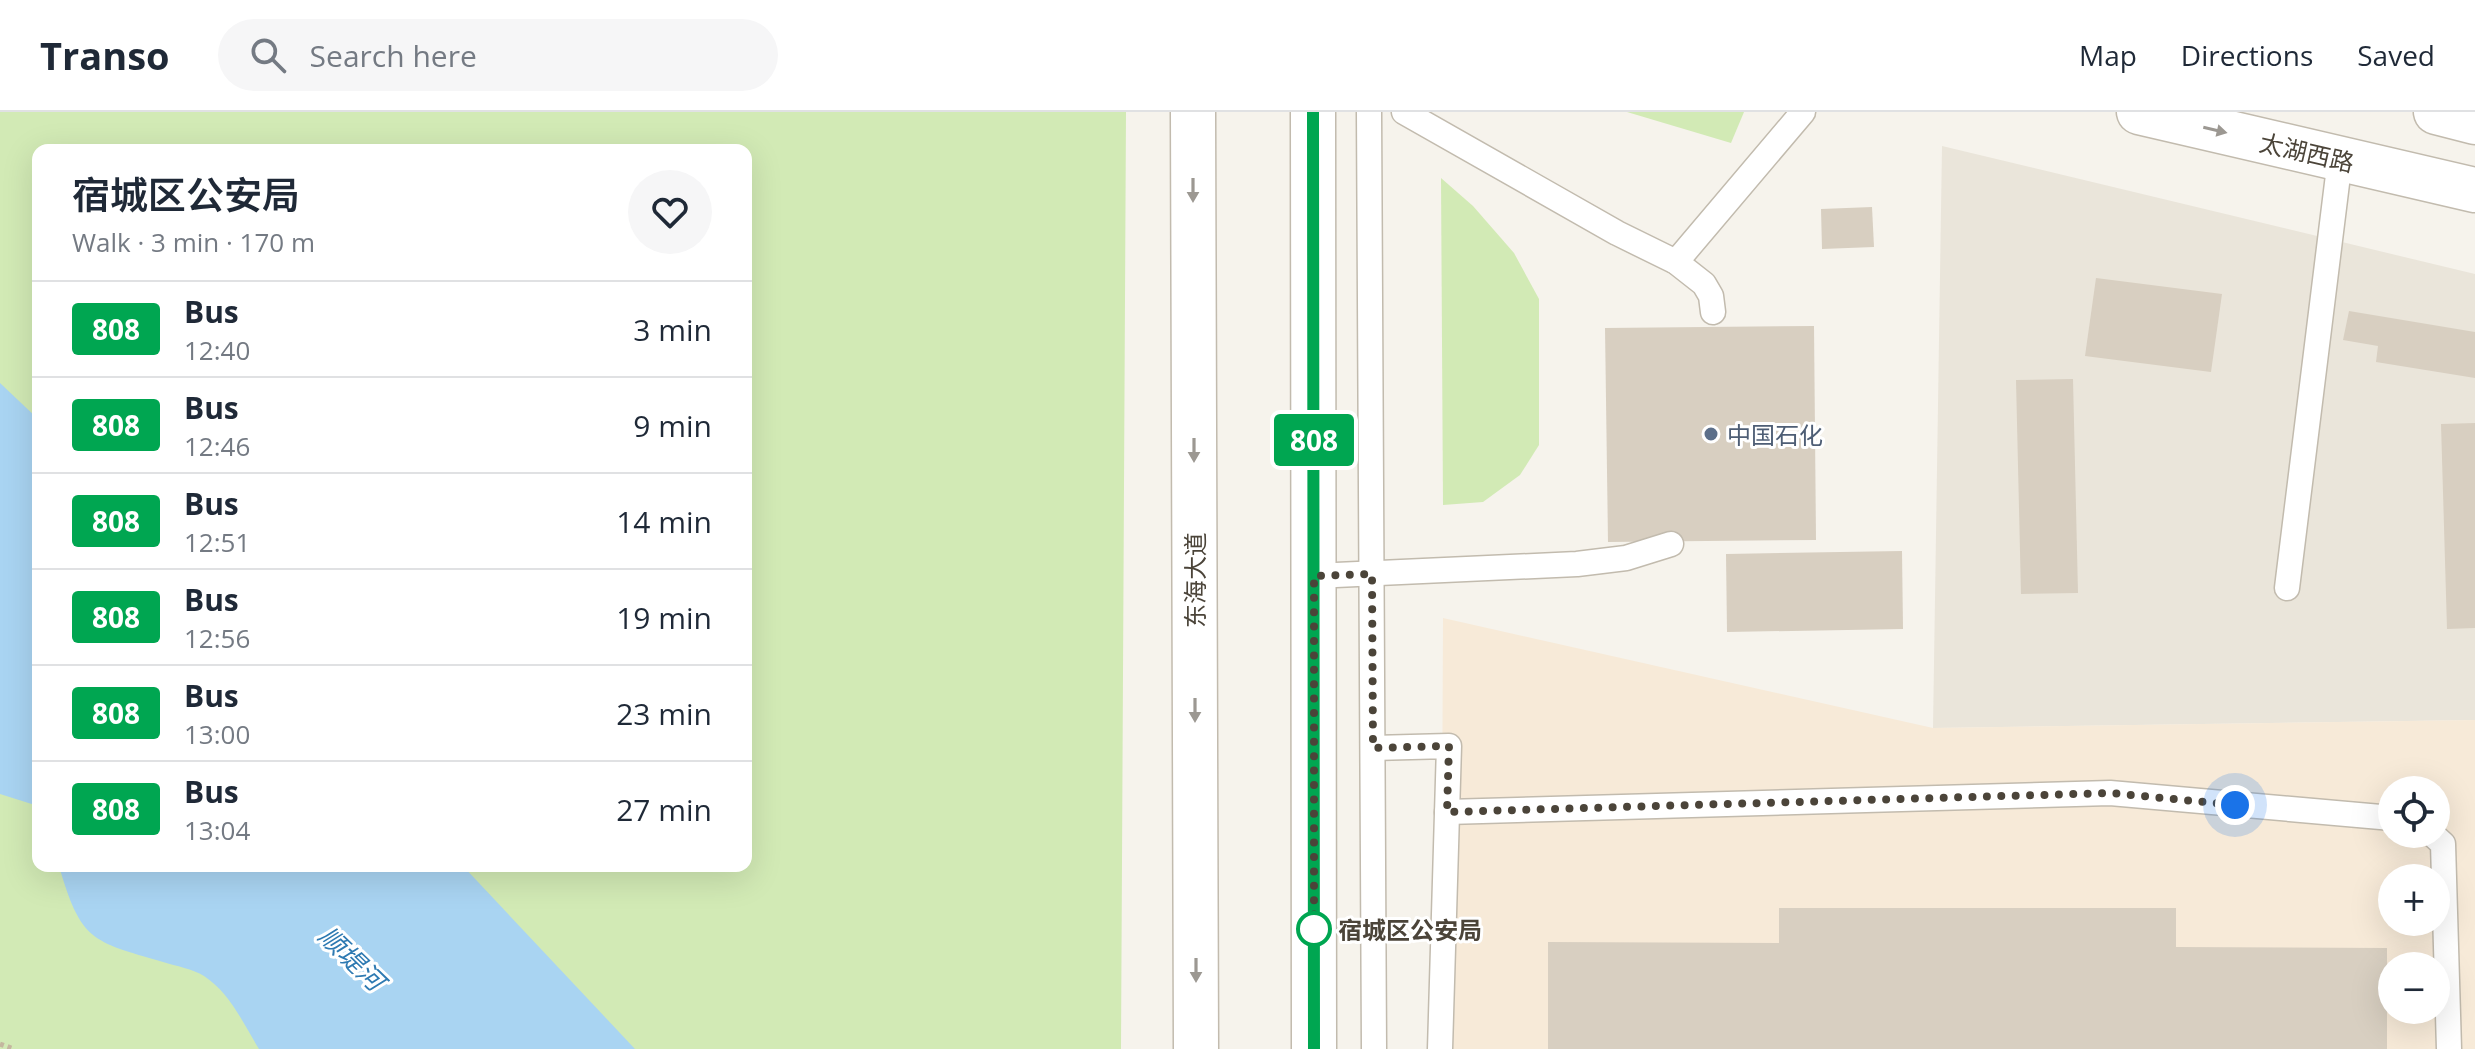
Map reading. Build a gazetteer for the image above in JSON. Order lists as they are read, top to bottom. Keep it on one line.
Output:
{"streets":{"street":["太湖西路","东海大道"]},"one_way":["太湖西路"],"water":["顺堤河"],"places":["中国石化","宿城区公安局"],"lines":["bus line 808"],"page":{"header":"Transo","search":"Search here","nav":["Map","Directions","Saved"],"on_map":"808","heading":["宿城区公安局","Walk · 3 min · 170 m"],"list":[{"mark":"808","name":"Bus","note":"12:40","value":"3 min"},{"mark":"808","name":"Bus","note":"12:46","value":"9 min"},{"mark":"808","name":"Bus","note":"12:51","value":"14 min"},{"mark":"808","name":"Bus","note":"12:56","value":"19 min"},{"mark":"808","name":"Bus","note":"13:00","value":"23 min"},{"mark":"808","name":"Bus","note":"13:04","value":"27 min"}],"map_buttons":["+","−"]}}
